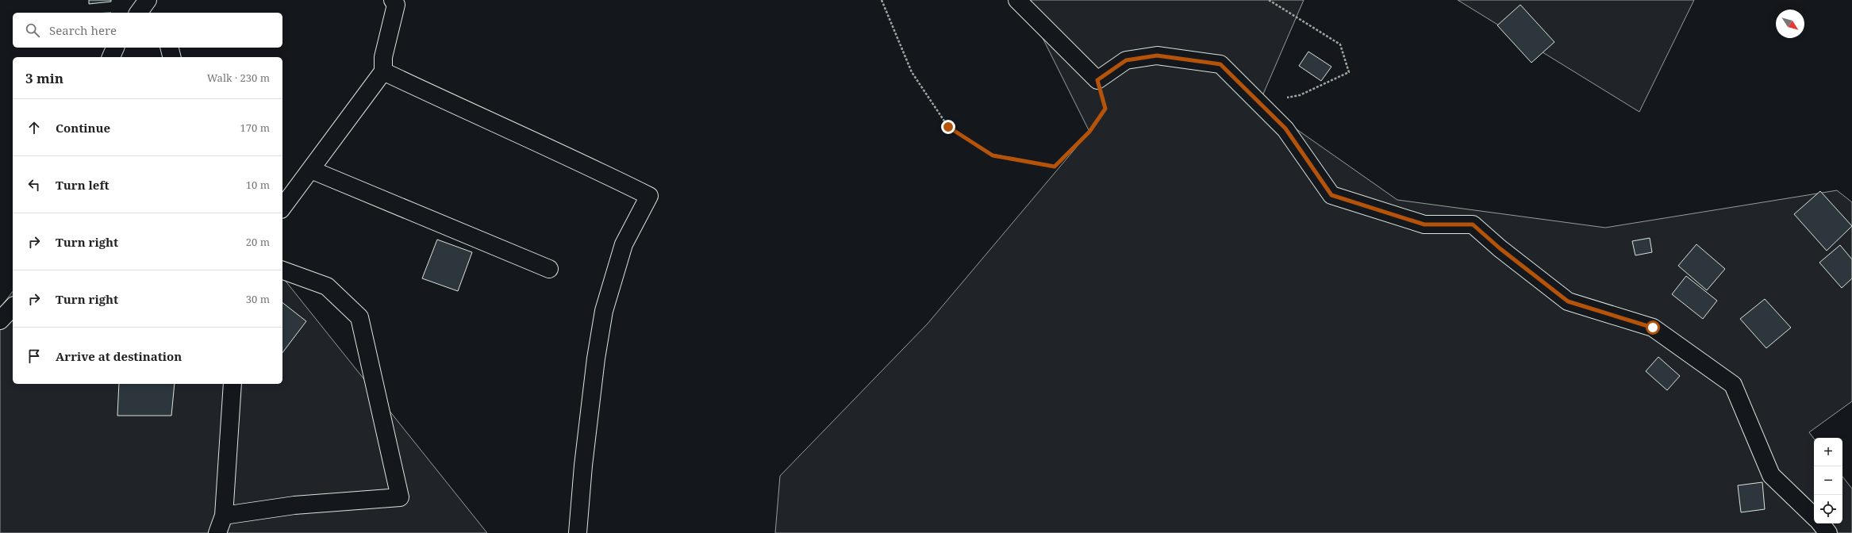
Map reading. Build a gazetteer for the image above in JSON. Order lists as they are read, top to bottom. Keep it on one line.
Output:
{"north":"bottom right","page":{"search":"Search here","heading":["3 min","Walk · 230 m"],"list":[["Continue","170 m"],["Turn left","10 m"],["Turn right","20 m"],["Turn right","30 m"],"Arrive at destination"],"map_buttons":["+","−"]}}
